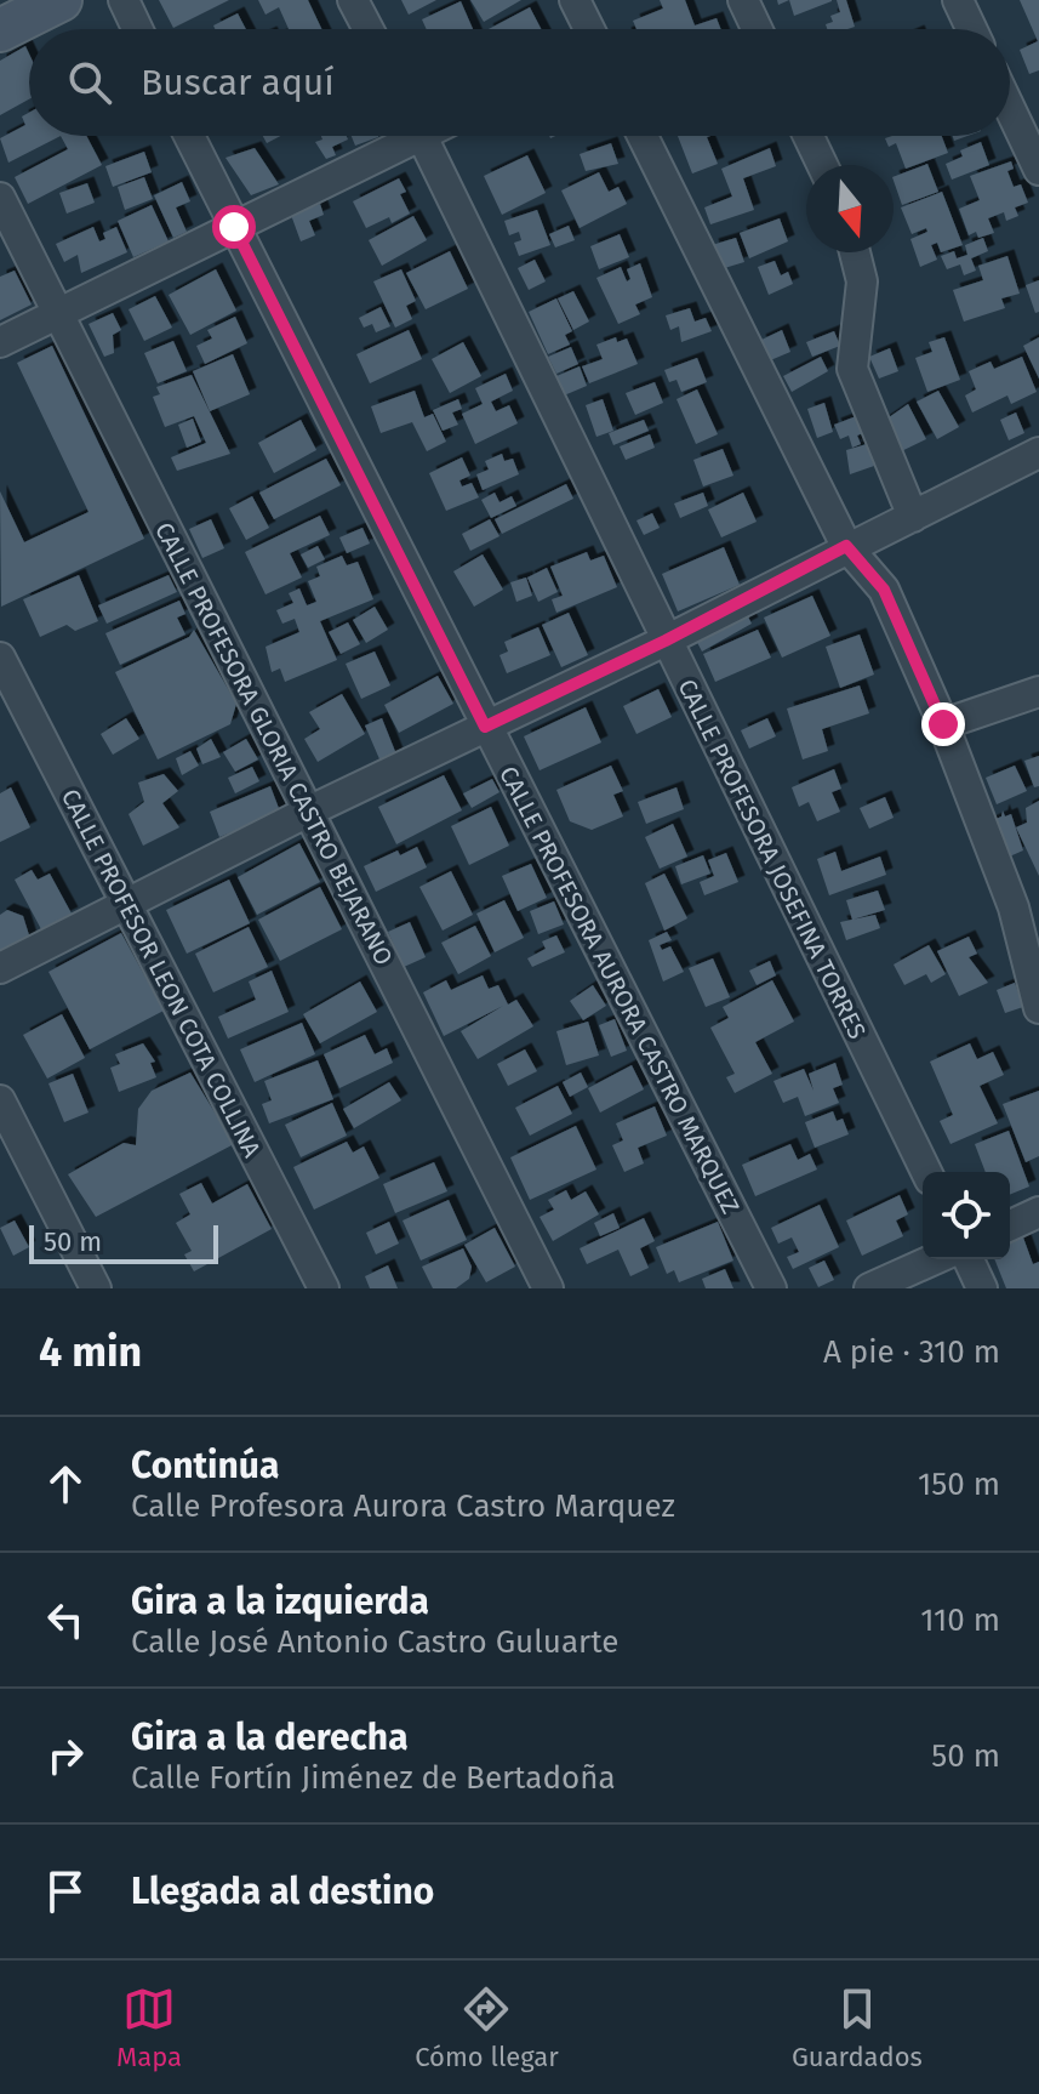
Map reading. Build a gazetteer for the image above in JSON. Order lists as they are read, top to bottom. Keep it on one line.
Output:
{"streets":{"street":["CALLE PROFESORA GLORIA CASTRO BEJARANO","CALLE PROFESORA JOSEFINA TORRES","CALLE PROFESOR LEON COTA COLLINA","CALLE PROFESORA AURORA CASTRO MARQUEZ"]},"scale_bar":"50 m","north":"bottom","page":{"search":"Buscar aquí","scale":"50 m","heading":["4 min","A pie · 310 m"],"list":[["Continúa","Calle Profesora Aurora Castro Marquez","150 m"],["Gira a la izquierda","Calle José Antonio Castro Guluarte","110 m"],["Gira a la derecha","Calle Fortín Jiménez de Bertadoña","50 m"],"Llegada al destino"],"nav":["Mapa","Cómo llegar","Guardados"]}}
